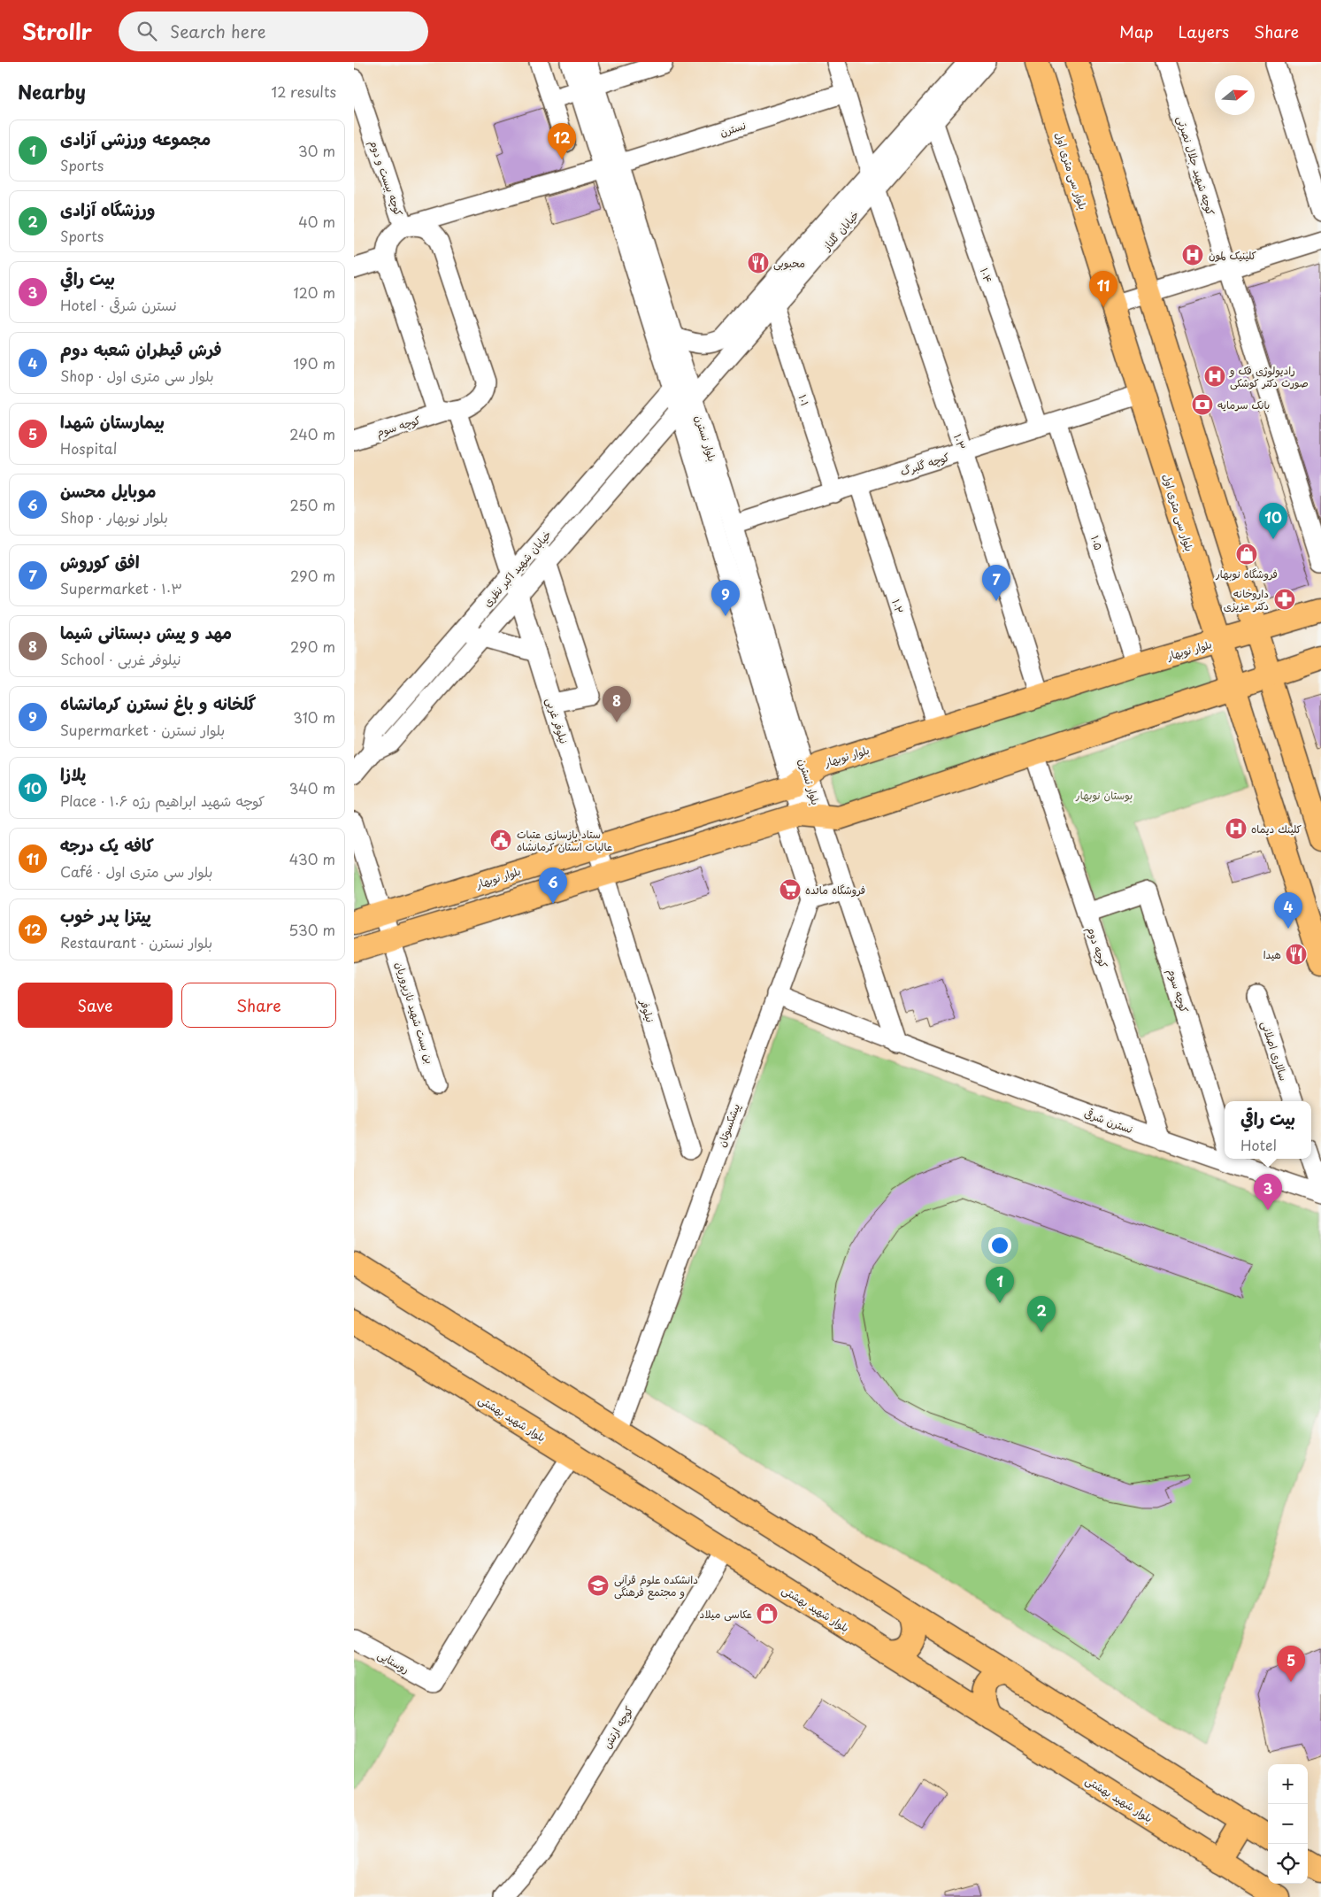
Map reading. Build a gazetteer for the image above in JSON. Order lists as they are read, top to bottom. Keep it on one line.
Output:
{"streets":{"main road":["بلوار سی متری اول","بلوار نوبهار","بلوار شهید بهشتی"],"street":["نسترن","کوچه شهید جلال نصرتی","کوچه بیست و دوم","خیابان گلناز","۱۰۴","۱۰۱","کوچه سوم","بلوار نسترن","۱۰۳","کوچه گلبرگ","۱۰۵","خیابان شهید اکبر نظری","۱۰۲","نیلوفر غربی","کوچه دوم","نیلوفر","بن بست شهید نازپروریان","سالاری اصلانی","نسترن شرقی","پیشکسوتان","روستایی","کوچه ارتش"]},"crossings":[["نسترن","کوچه بیست و دوم"],["نسترن","کوچه سوم"],["نسترن","بلوار نسترن"],["نسترن","۱۰۳"],["بلوار سی متری اول","کوچه گلبرگ"],["بلوار سی متری اول","بلوار نوبهار"],["کوچه بیست و دوم","کوچه سوم"],["خیابان گلناز","۱۰۴"],["خیابان گلناز","۱۰۱"],["خیابان گلناز","بلوار نسترن"],["خیابان گلناز","۱۰۳"],["۱۰۴","کوچه گلبرگ"],["۱۰۱","کوچه گلبرگ"],["کوچه سوم","نیلوفر غربی"],["کوچه سوم","کوچه دوم"],["بلوار نسترن","کوچه گلبرگ"],["بلوار نسترن","خیابان شهید اکبر نظری"],["بلوار نسترن","بلوار نوبهار"],["۱۰۳","کوچه گلبرگ"],["۱۰۳","بلوار نوبهار"],["کوچه گلبرگ","۱۰۵"],["کوچه گلبرگ","۱۰۲"],["۱۰۵","بلوار نوبهار"],["خیابان شهید اکبر نظری","نیلوفر غربی"],["۱۰۲","بلوار نوبهار"],["بلوار نوبهار","نیلوفر غربی"],["بلوار نوبهار","بن بست شهید نازپروریان"],["نیلوفر غربی","نیلوفر"],["کوچه دوم","نسترن شرقی"],["نسترن شرقی","پیشکسوتان"],["بلوار شهید بهشتی","روستایی"],["بلوار شهید بهشتی","کوچه ارتش"]],"parks":["بوستان نوبهار"],"places":{"hospital":["کلینیک لمون","رادیولوژی فک و صورت دکتر کوشکی","كلينك ديماه"],"restaurant":["محبوبی","هیدا"],"bank":["بانک سرمایه"],"shop":["فروشگاه نوبهار","عکاسی میلاد"],"pharmacy":["داروخانه دکتر عزیزی"],"public building":["ستاد بازسازی عتبات عالیات استان کرمانشاه"],"supermarket":["فروشگاه مائده"],"school or university":["دانشکده علوم قرآنی و مجتمع فرهنگی"]},"north":"right","page":{"header":"Strollr","search":"Search here","nav":["Map","Layers","Share"],"heading":["Nearby","12 results"],"list":[{"mark":"1","name":"مجموعه ورزشی آزادی","note":"Sports","value":"30 m"},{"mark":"2","name":"ورزشگاه آزادی","note":"Sports","value":"40 m"},{"mark":"3","name":"بيت راقي","note":"Hotel · نسترن شرقی","value":"120 m"},{"mark":"4","name":"فرش قیطران شعبه دوم","note":"Shop · بلوار سی متری اول","value":"190 m"},{"mark":"5","name":"بیمارستان شهدا","note":"Hospital","value":"240 m"},{"mark":"6","name":"موبایل محسن","note":"Shop · بلوار نوبهار","value":"250 m"},{"mark":"7","name":"افق کوروش","note":"Supermarket · ۱۰۳","value":"290 m"},{"mark":"8","name":"مهد و پیش دبستانی شیما","note":"School · نیلوفر غربی","value":"290 m"},{"mark":"9","name":"گلخانه و باغ نسترن کرمانشاه","note":"Supermarket · بلوار نسترن","value":"310 m"},{"mark":"10","name":"پلازا","note":"Place · کوچه شهید ابراهیم رژه ۱۰۶","value":"340 m"},{"mark":"11","name":"کافه یک درجه","note":"Café · بلوار سی متری اول","value":"430 m"},{"mark":"12","name":"پیتزا پدر خوب","note":"Restaurant · بلوار نسترن","value":"530 m"}],"pins":["12","11","10","7","9","8","6","4","3","1","2","5"],"buttons":["Save","Share"],"popup":["بيت راقي","Hotel"],"map_buttons":["+","−"]}}
